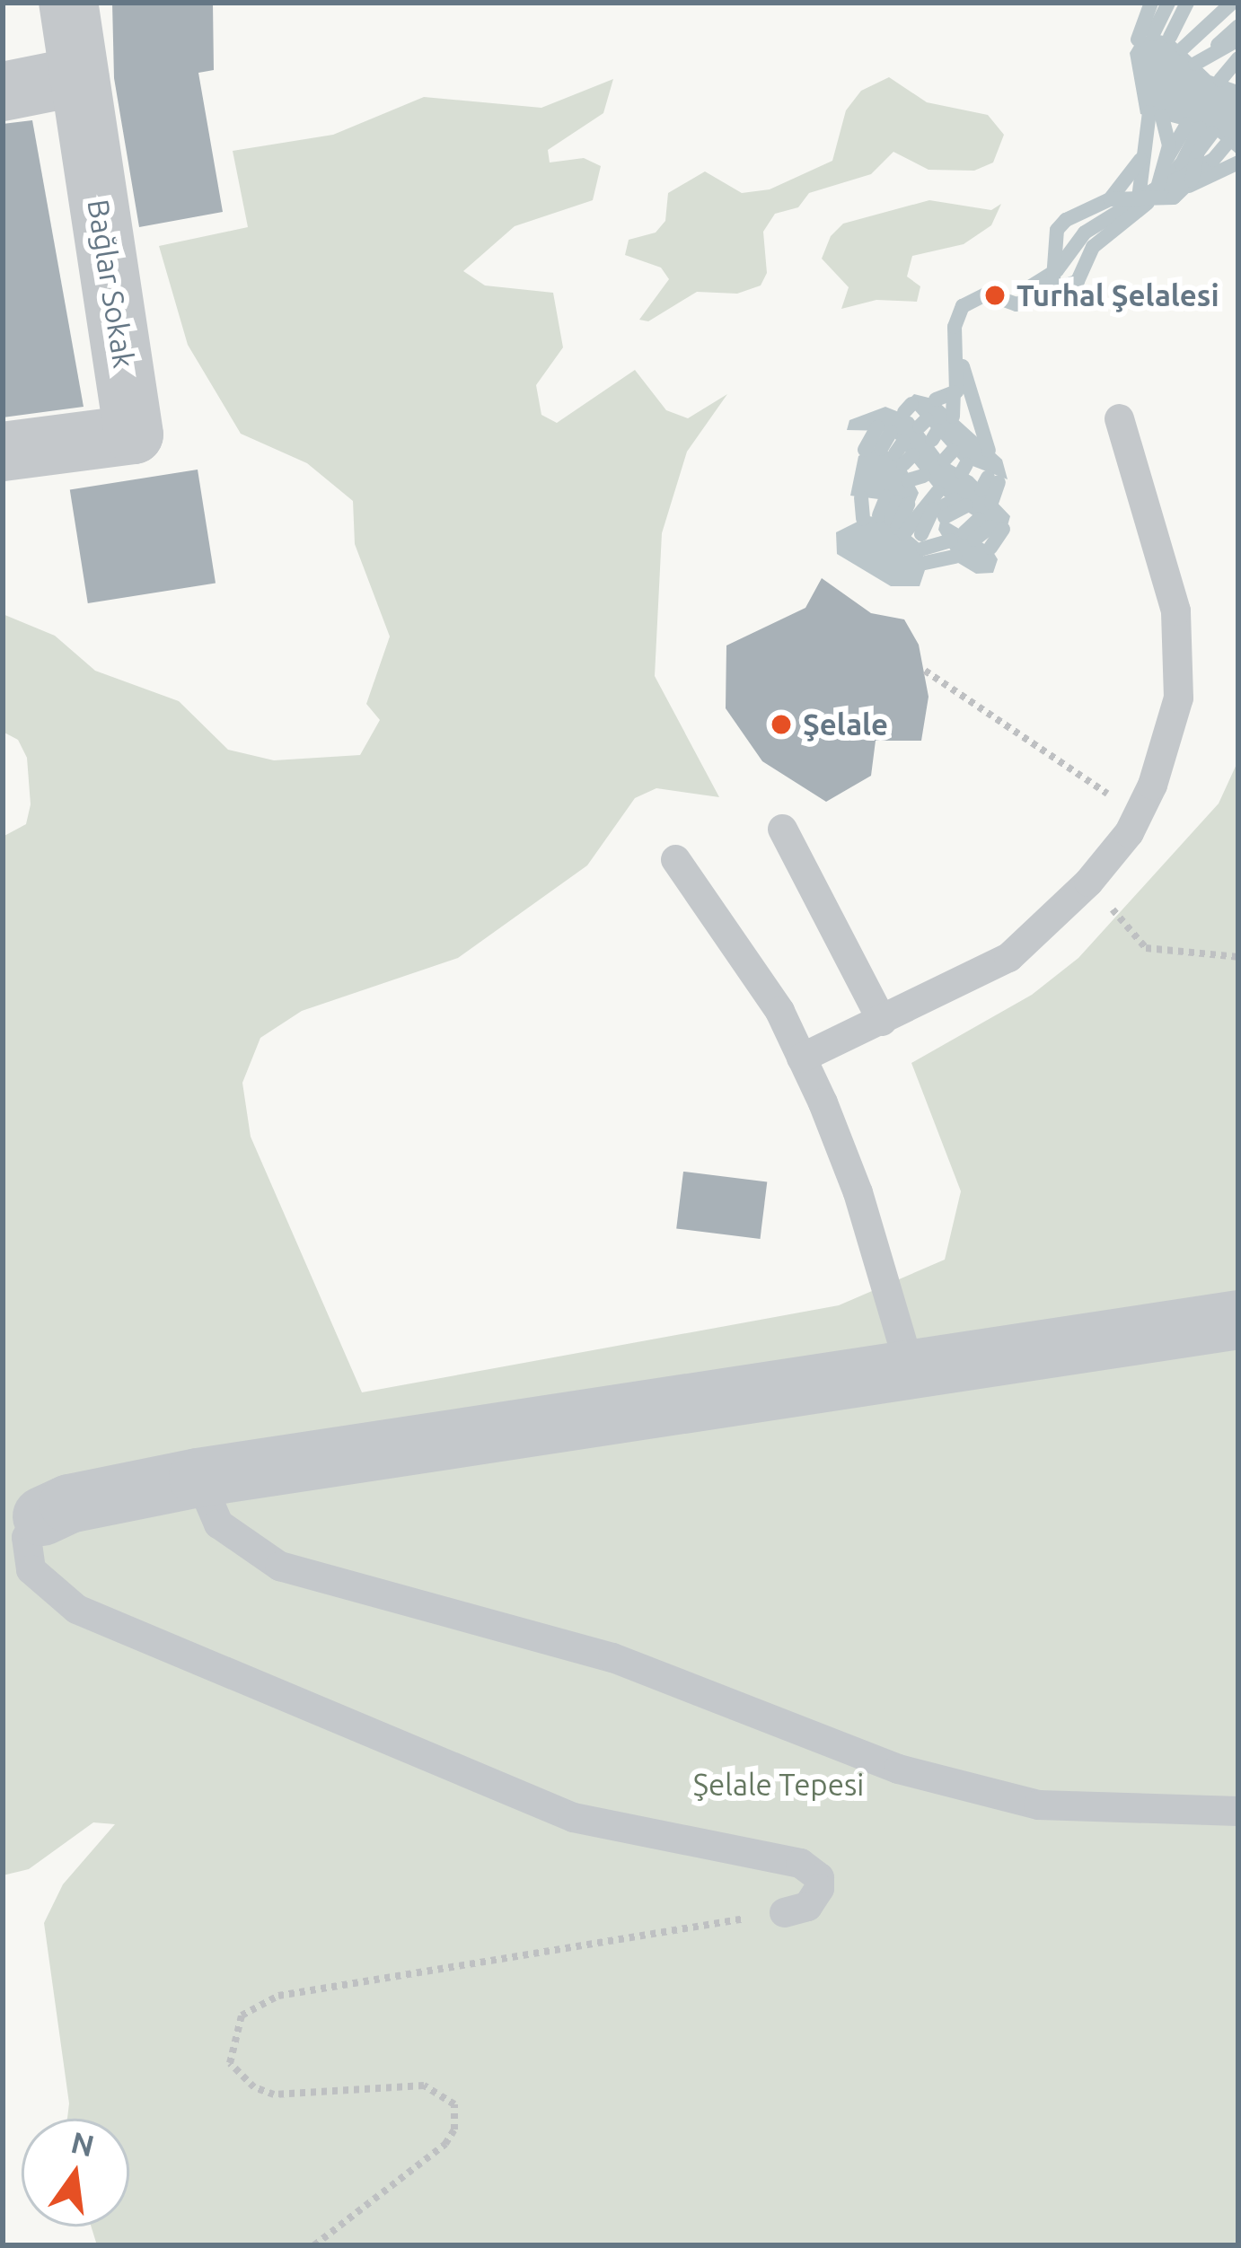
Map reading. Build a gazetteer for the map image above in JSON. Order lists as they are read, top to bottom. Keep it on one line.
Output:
{"streets":{"street":["Bağlar Sokak"]},"parks":["Şelale Tepesi"],"places":["Turhal Şelalesi","Şelale"],"north":"top"}
